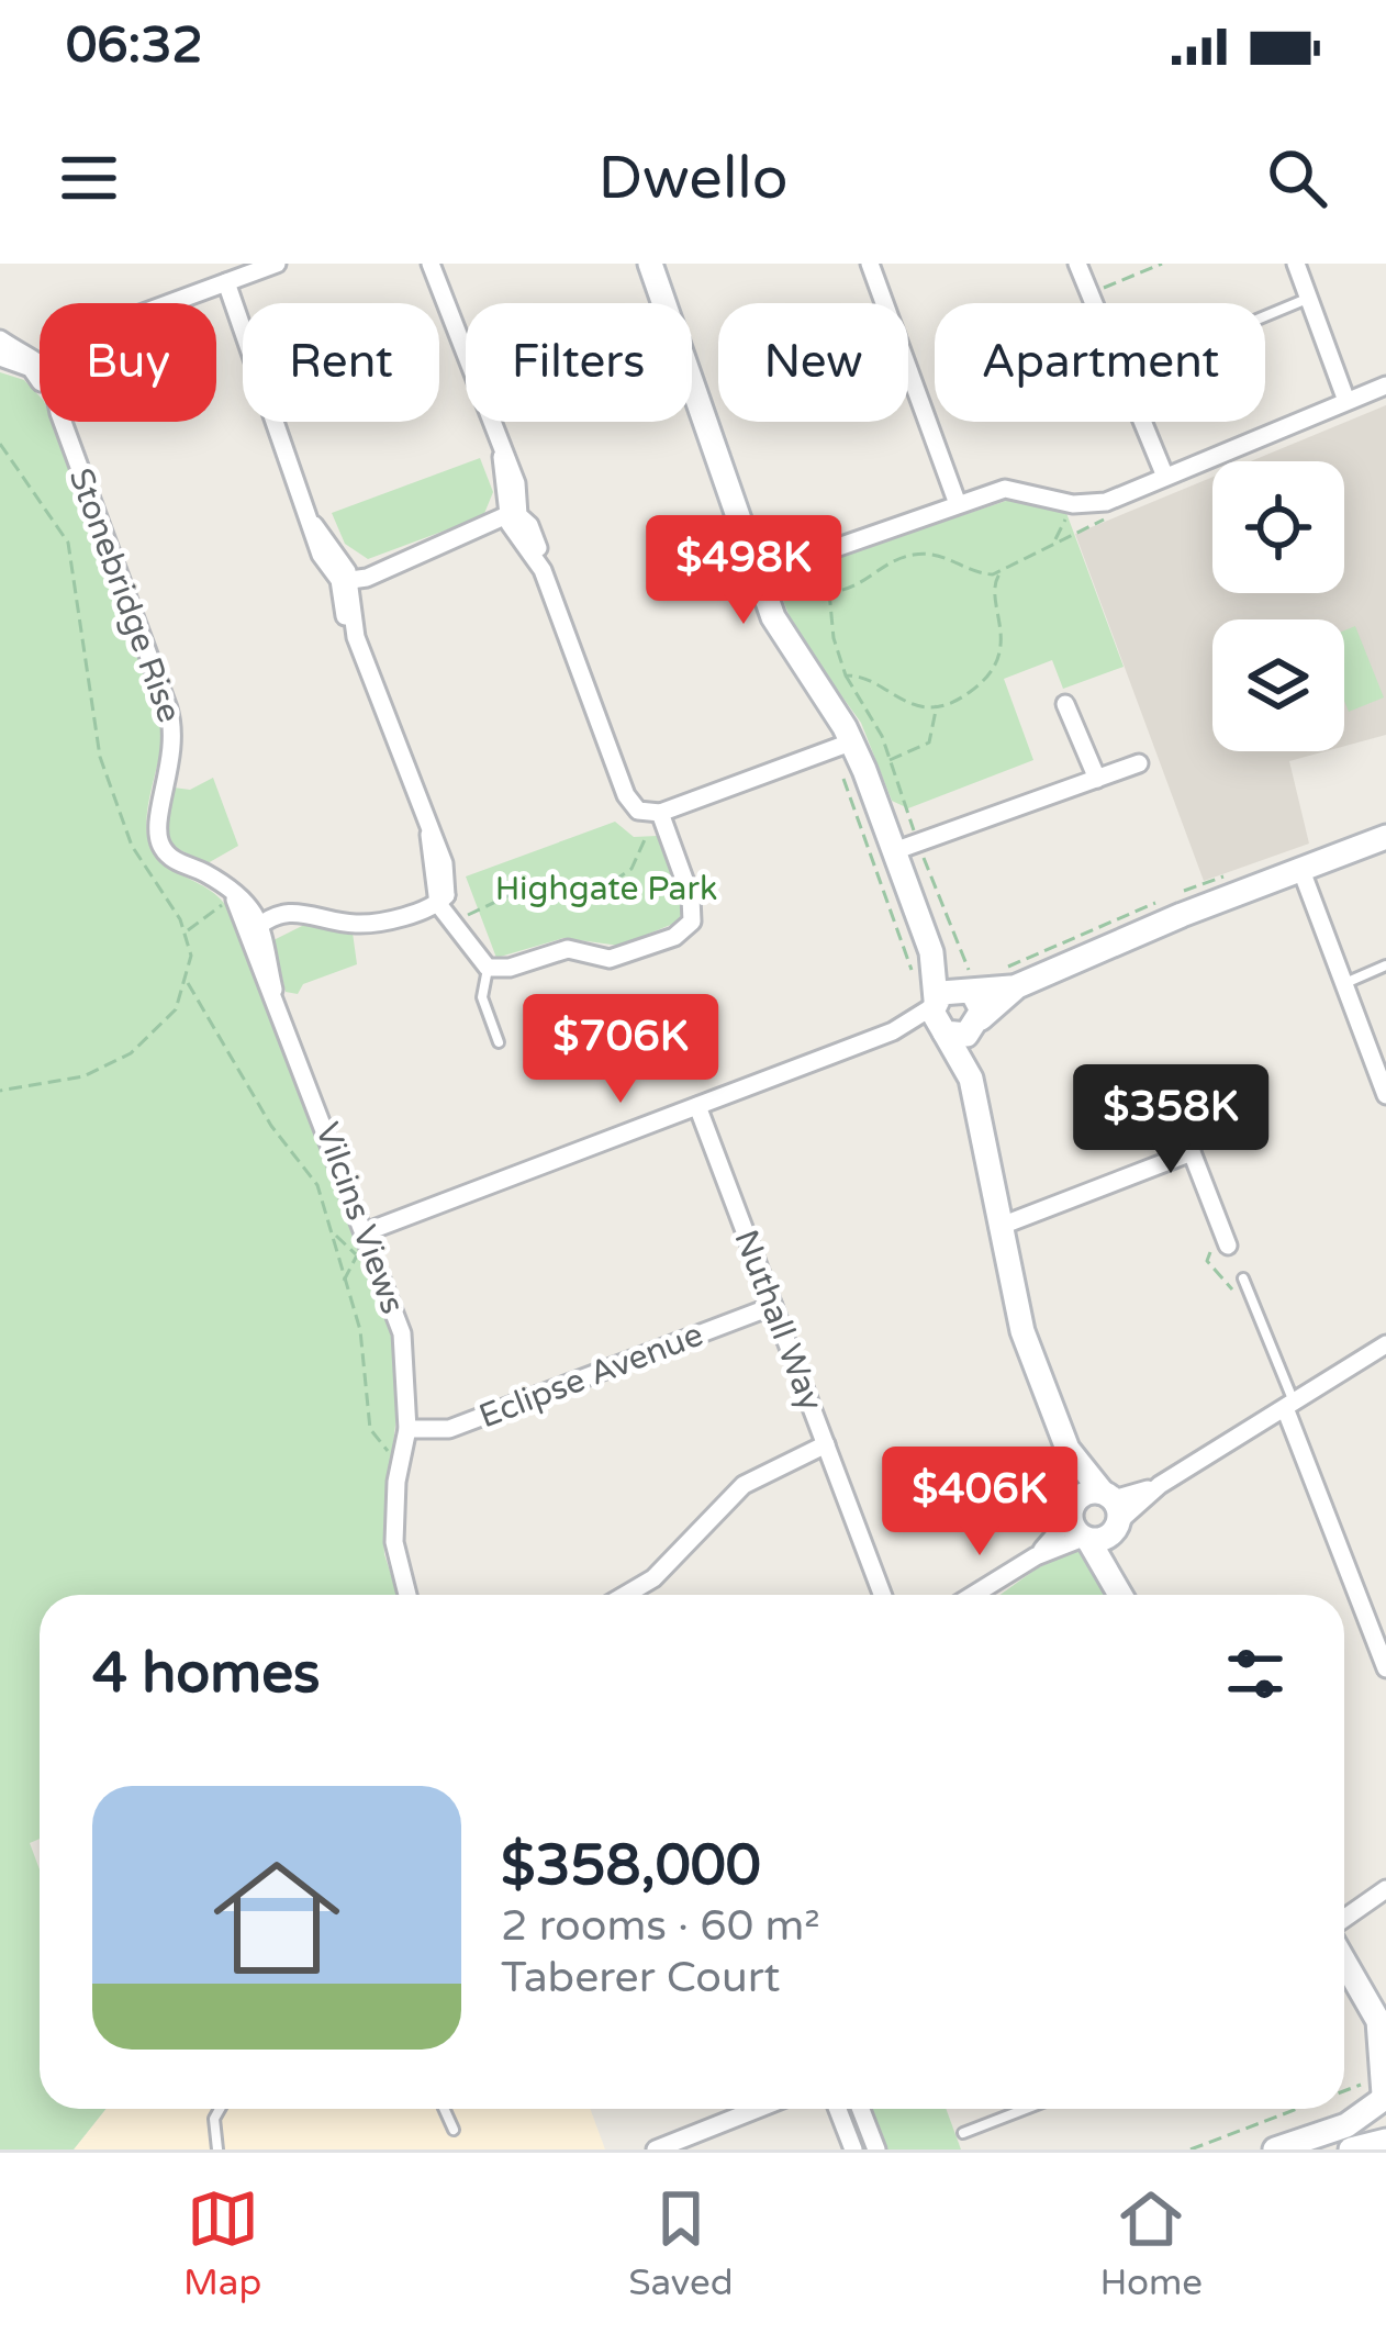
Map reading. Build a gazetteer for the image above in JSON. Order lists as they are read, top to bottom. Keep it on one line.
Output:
{"streets":{"street":["Stonebridge Rise","Vilcins Views","Nuthall Way","Eclipse Avenue"]},"crossings":[["Vilcins Views","Eclipse Avenue"],["Nuthall Way","Eclipse Avenue"]],"parks":["Highgate Park"],"page":{"status":"06:32","header":"Dwello","chip":["Buy","Rent","Filters","New","Apartment"],"price":["$498K","$706K","$358K","$406K"],"heading":"4 homes","list":[{"name":"$358,000","note":"2 rooms · 60 m² · Taberer Court"}],"tabs":["Map","Saved","Home"]}}
